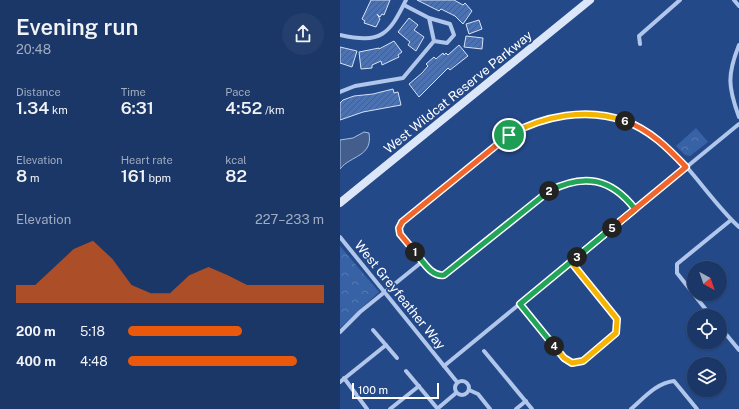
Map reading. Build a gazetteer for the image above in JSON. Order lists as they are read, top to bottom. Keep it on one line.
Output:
{"streets":{"main road":["West Wildcat Reserve Parkway"],"street":["West Greyfeather Way"]},"scale_bar":"100 m","north":"bottom right","page":{"heading":["Evening run","20:48"],"stats":[["Distance","1.34 km"],["Time","6:31"],["Pace","4:52 /km"],["Elevation","8 m"],["Heart rate","161 bpm"],["kcal","82"]],"pins":["6","2","5","1","3","4"],"chart":["Elevation","227–233 m"],"list":[{"name":"200 m","note":"5:18"},{"name":"400 m","note":"4:48"}],"scale":"100 m"}}
